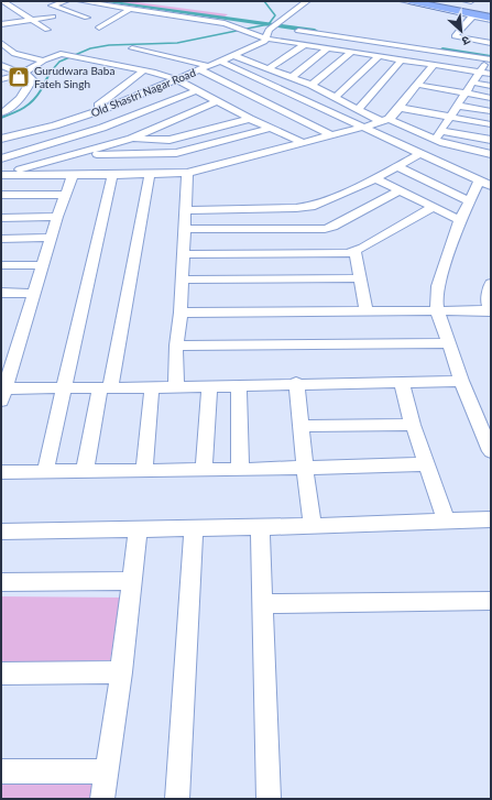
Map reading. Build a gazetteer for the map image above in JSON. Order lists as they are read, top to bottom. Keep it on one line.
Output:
{"streets":{"street":["Old Shastri Nagar Road"]},"places":{"shop":["Gurudwara Baba Fateh Singh"]},"north":"bottom right"}
